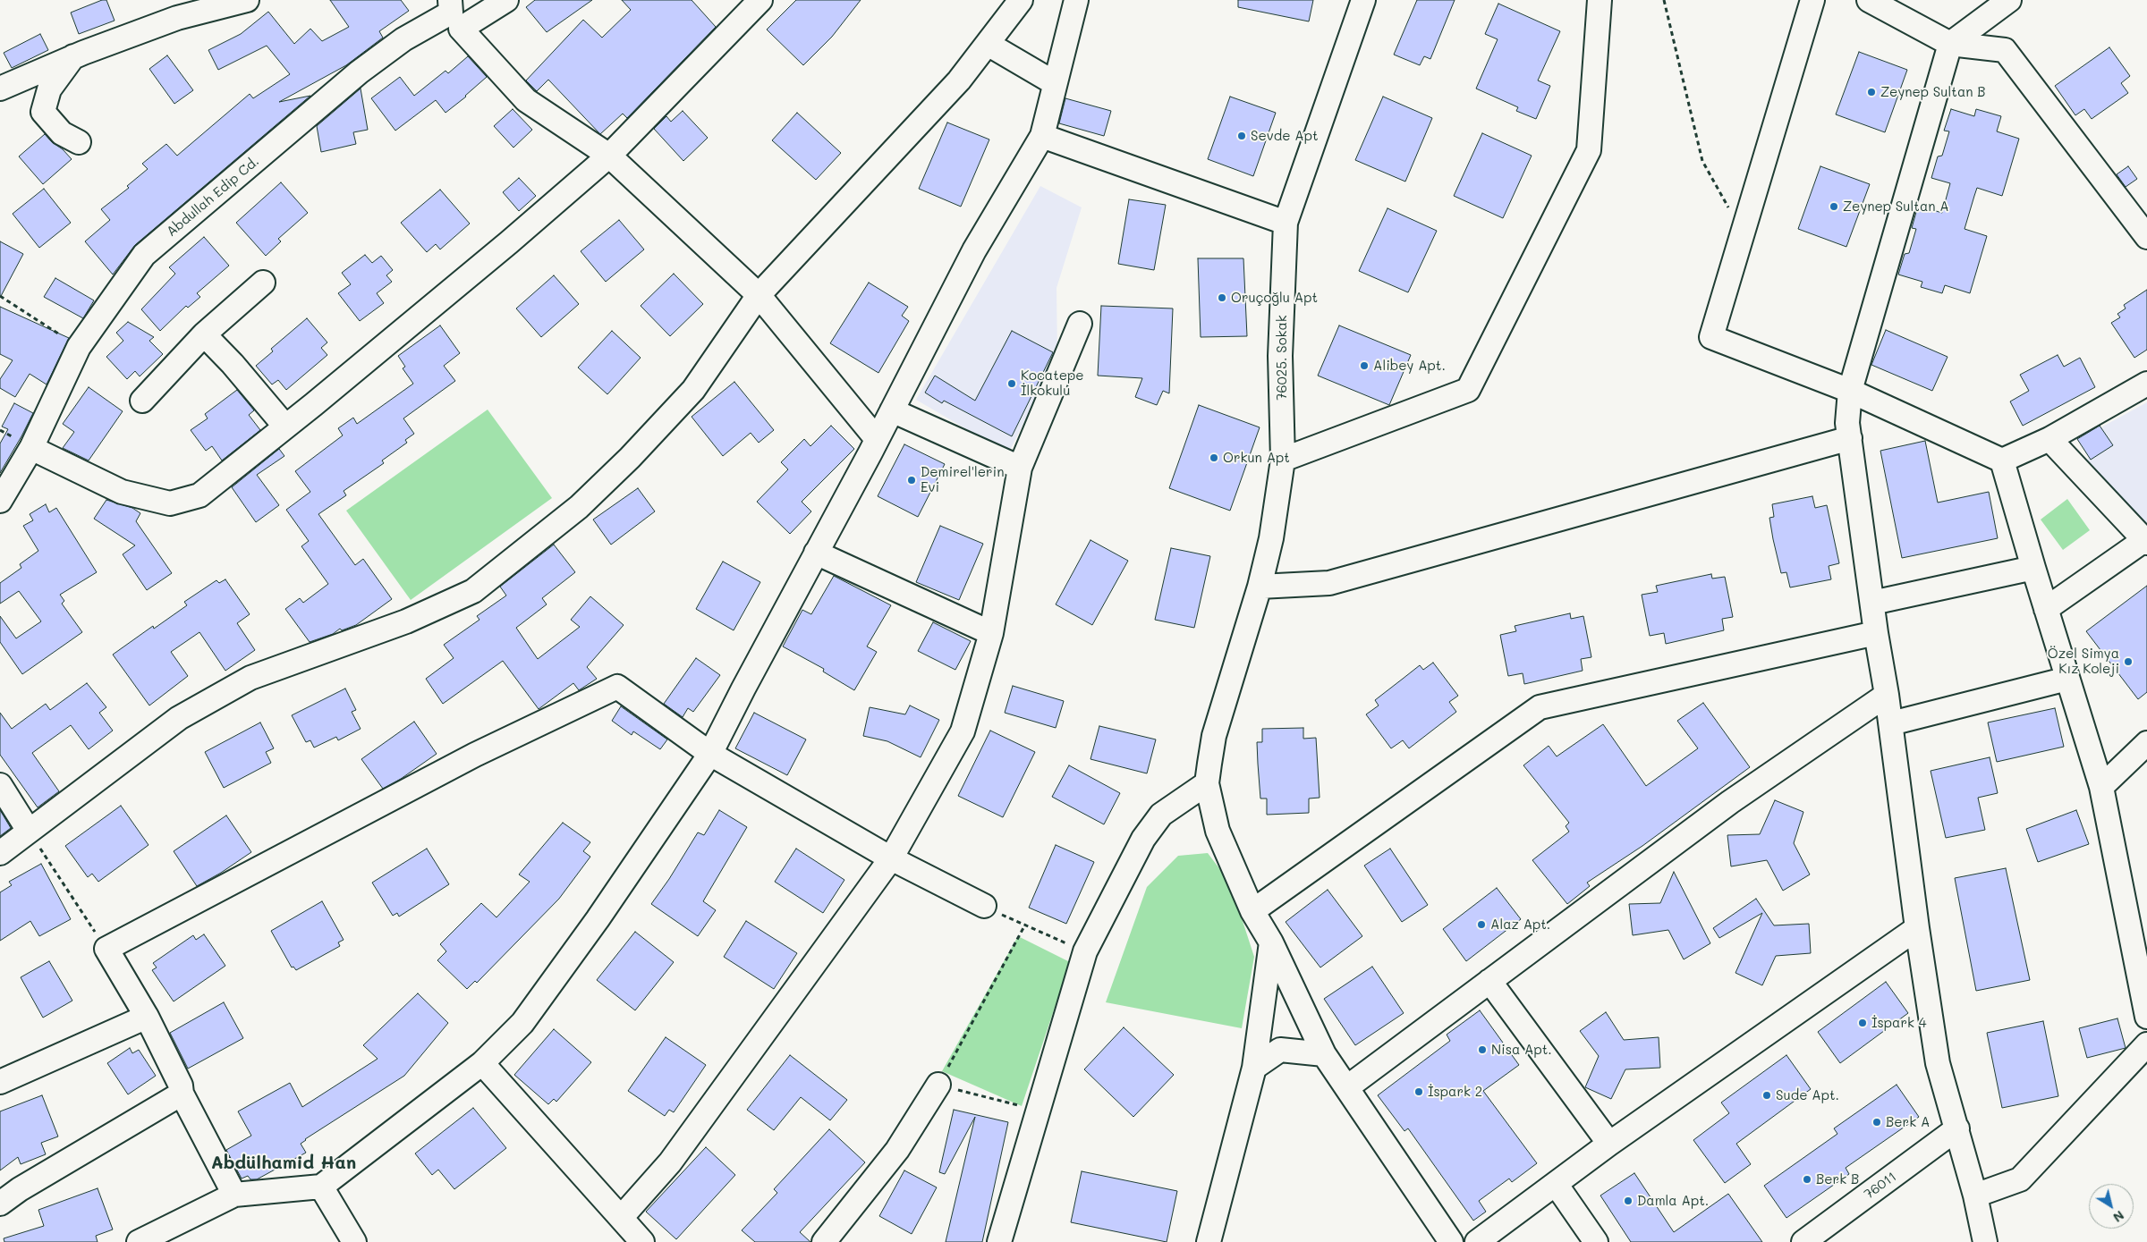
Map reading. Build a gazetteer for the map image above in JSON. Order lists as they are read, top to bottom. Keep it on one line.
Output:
{"streets":{"street":["Abdullah Edip Cd.","76025. Sokak","76011"]},"districts":["Abdülhamid Han"],"places":["Zeynep Sultan B","Sevde Apt","Zeynep Sultan A","Oruçoğlu Apt","Alibey Apt.","Kocatepe İlkokulu","Orkun Apt","Demirel'lerin Evi","Özel Simya Kız Koleji","Alaz Apt.","İspark 4","Nisa Apt.","İspark 2","Sude Apt.","Berk A","Berk B","Damla Apt."],"north":"bottom right"}
